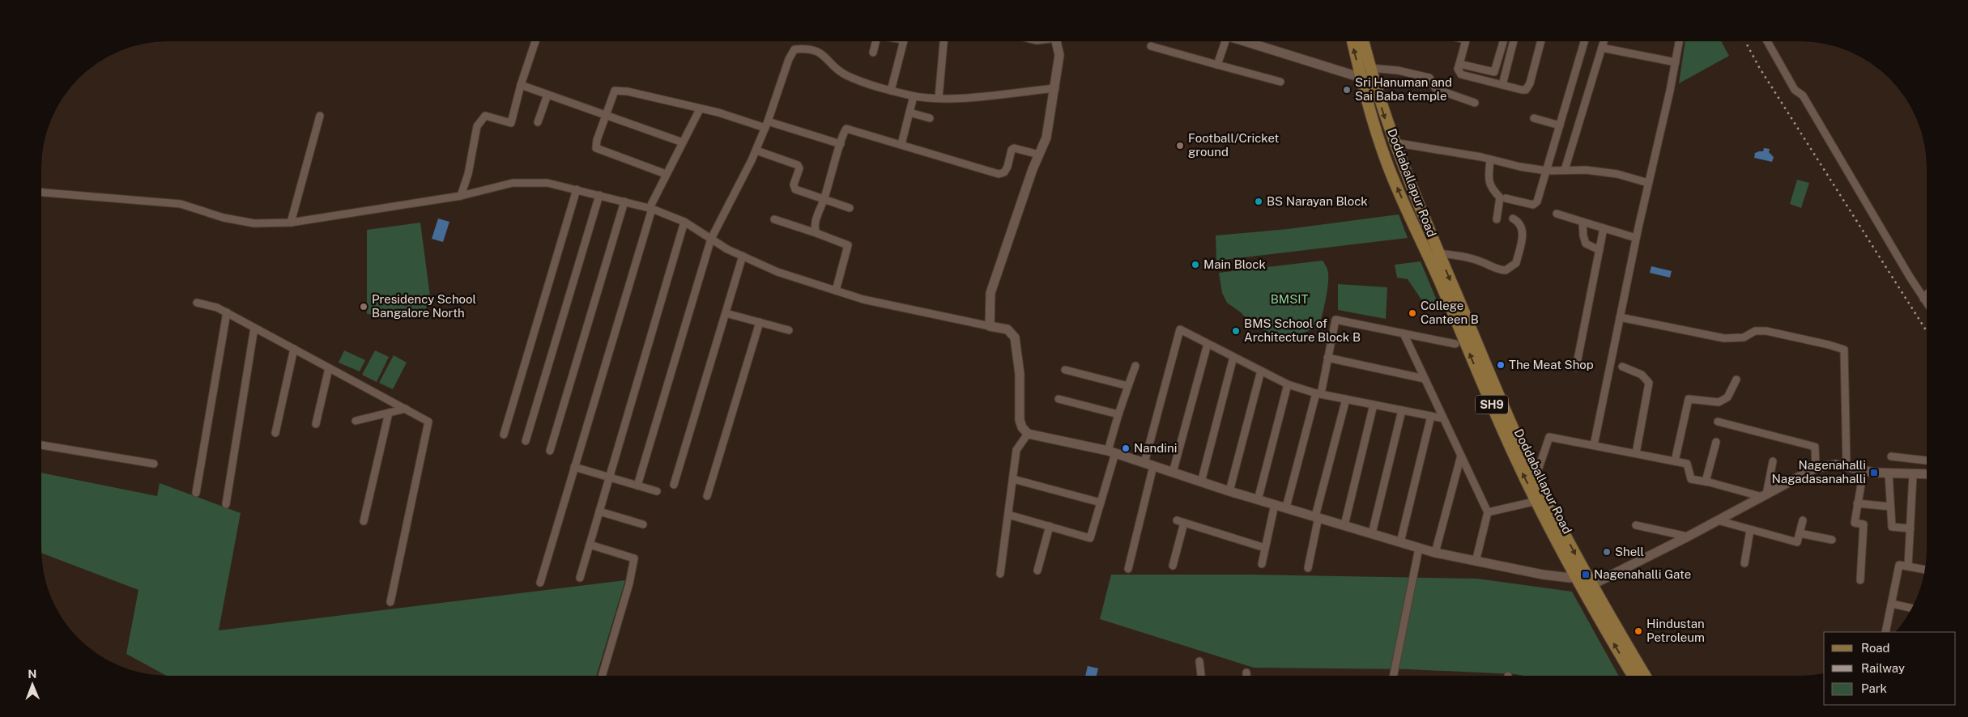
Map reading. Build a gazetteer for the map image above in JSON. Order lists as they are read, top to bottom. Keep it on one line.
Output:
{"streets":{"main road":["Doddaballapur Road","SH9"]},"parks":["BMSIT"],"places":{"other":["Sri Hanuman and Sai Baba temple","Football/Cricket ground","BS Narayan Block","Main Block","Presidency School Bangalore North","College Canteen B","BMS School of Architecture Block B","The Meat Shop","Nandini","Shell","Hindustan Petroleum"],"transit":["Nagenahalli Nagadasanahalli","Nagenahalli Gate"]},"legend":["Road","Railway","Park"],"north":"top"}
